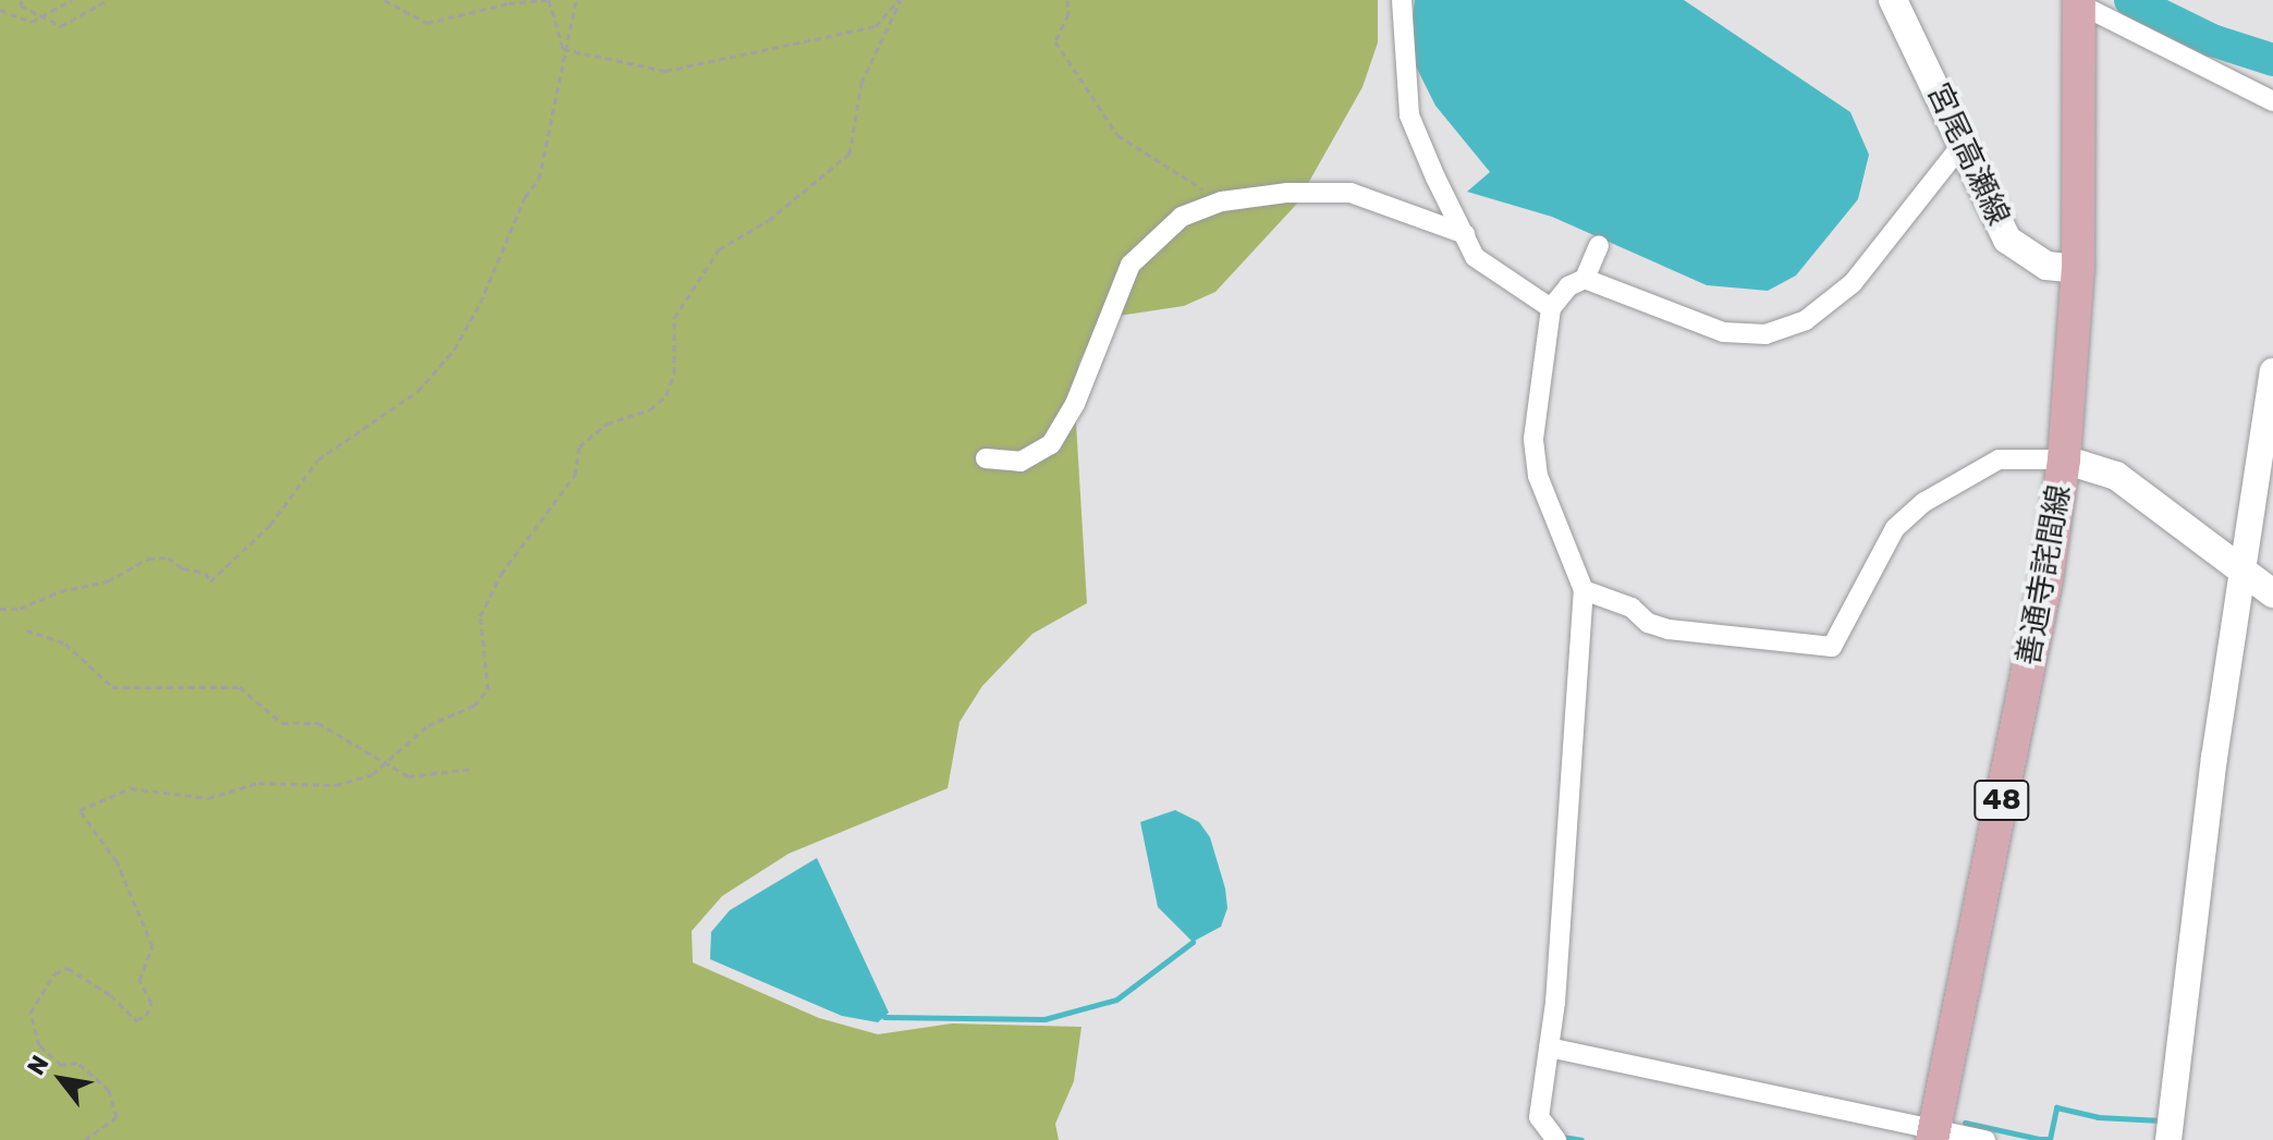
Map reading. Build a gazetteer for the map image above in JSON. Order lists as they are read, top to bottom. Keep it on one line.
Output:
{"streets":{"main road":["宮尾高瀬線","善通寺詫間線","48"]},"crossings":[["宮尾高瀬線","善通寺詫間線"]],"north":"top left"}
